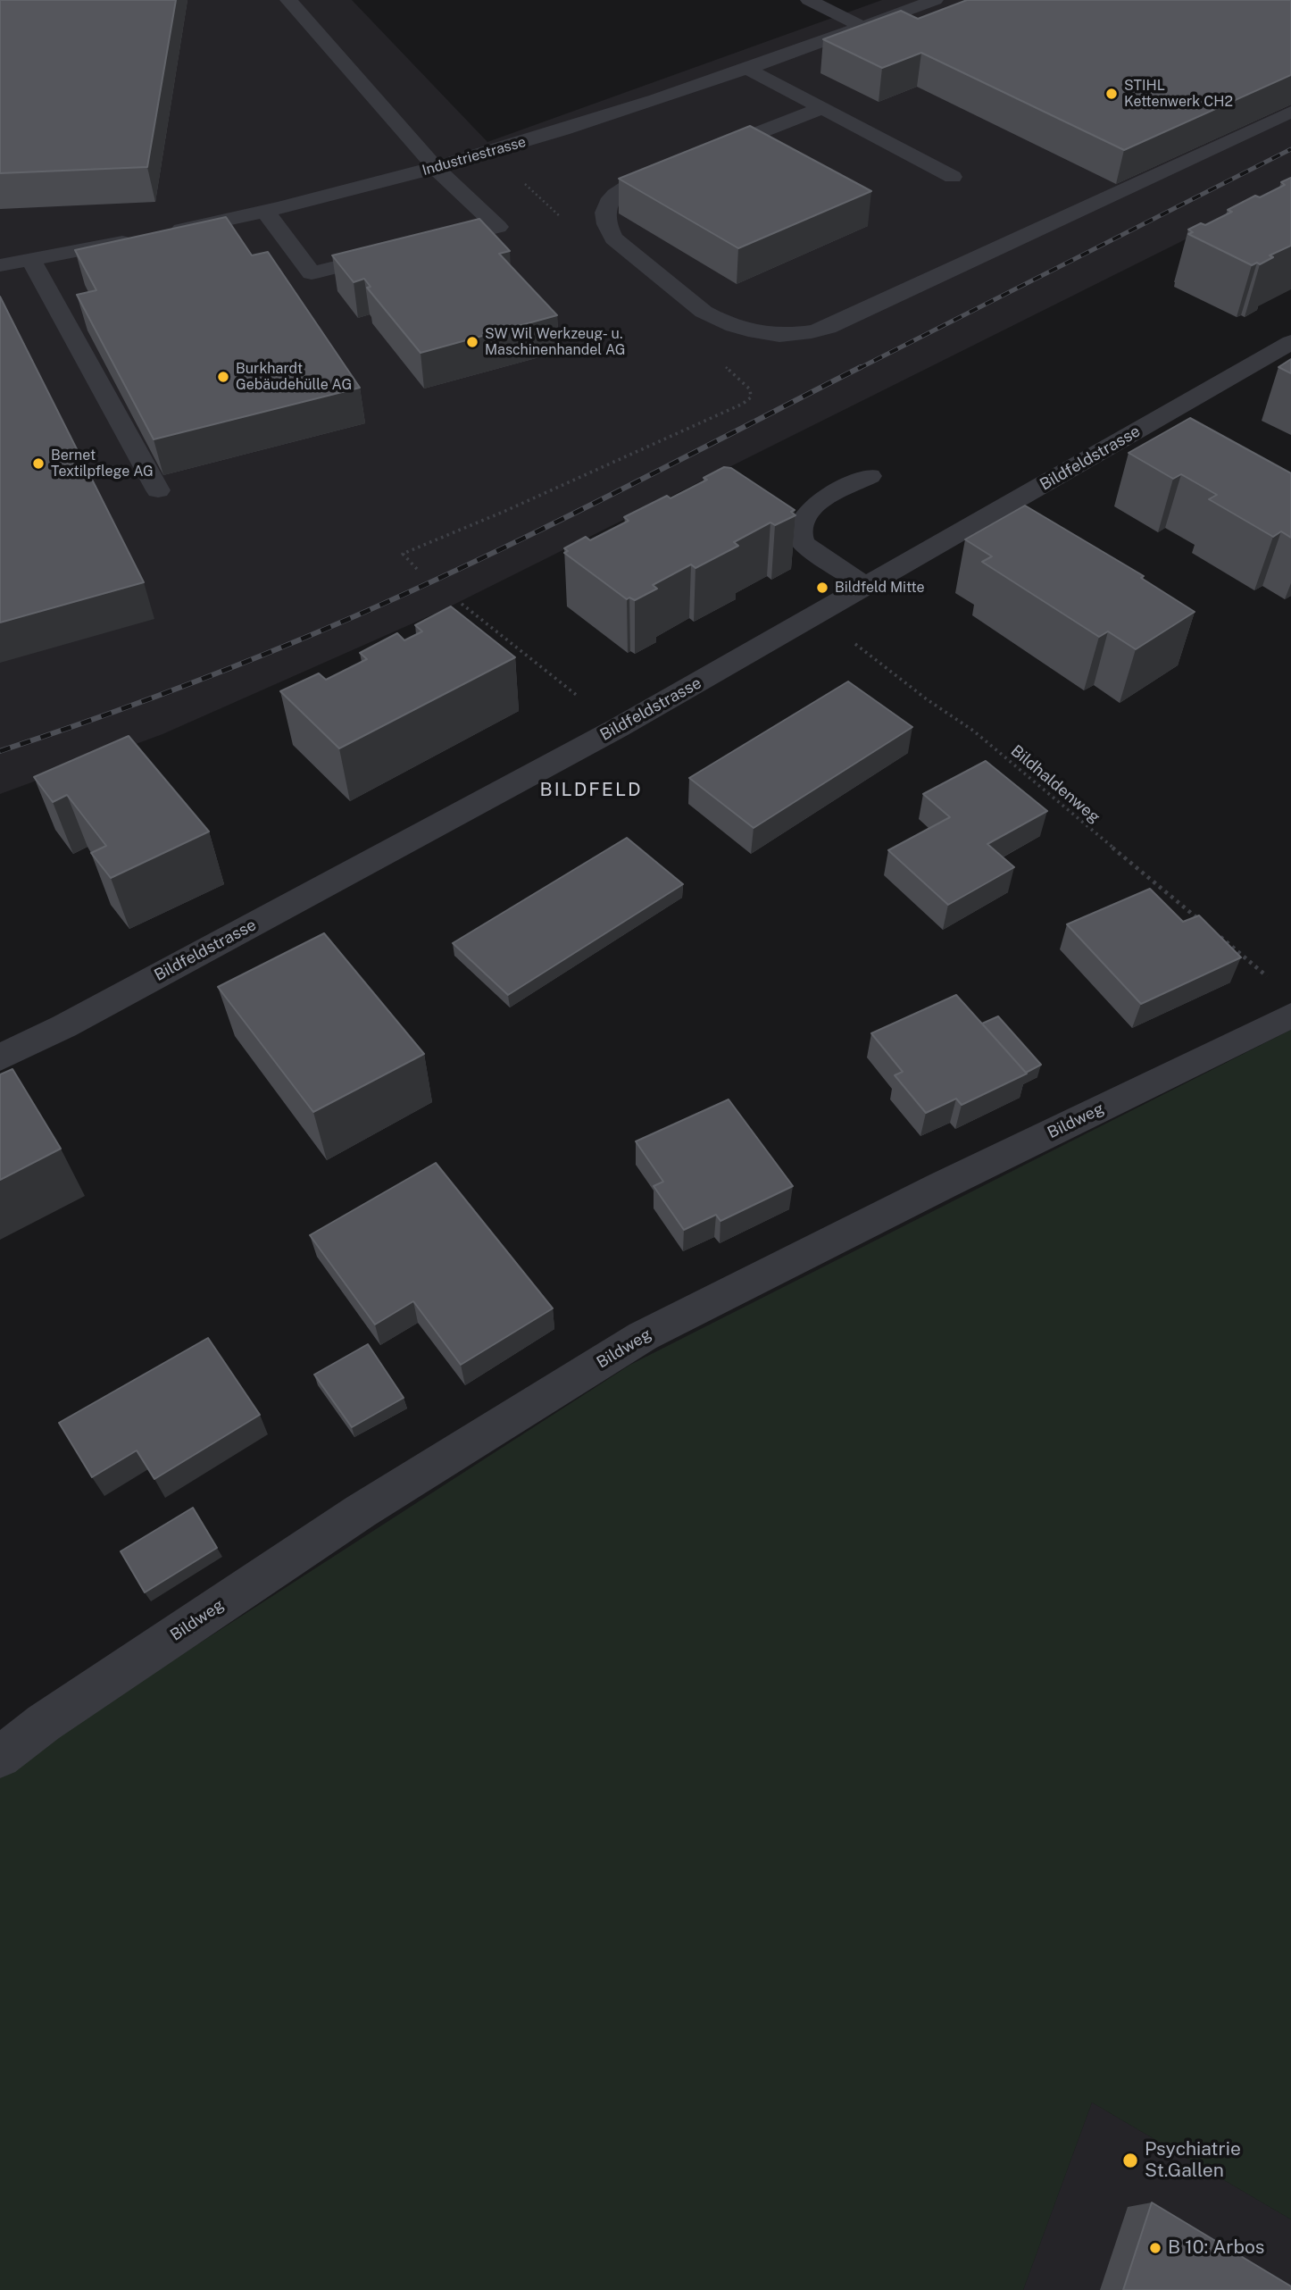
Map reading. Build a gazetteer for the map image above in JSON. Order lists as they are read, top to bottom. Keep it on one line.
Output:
{"streets":{"street":["Industriestrasse","Bildfeldstrasse","Bildweg"],"path":["Bildhaldenweg"]},"crossings":[["Bildfeldstrasse","Bildhaldenweg"]],"districts":["BILDFELD"],"places":["STIHL Kettenwerk CH2","SW Wil Werkzeug- u. Maschinenhandel AG","Burkhardt Gebäudehülle AG","Bernet Textilpflege AG","Bildfeld Mitte","Psychiatrie St.Gallen","B 10: Arbos"]}
